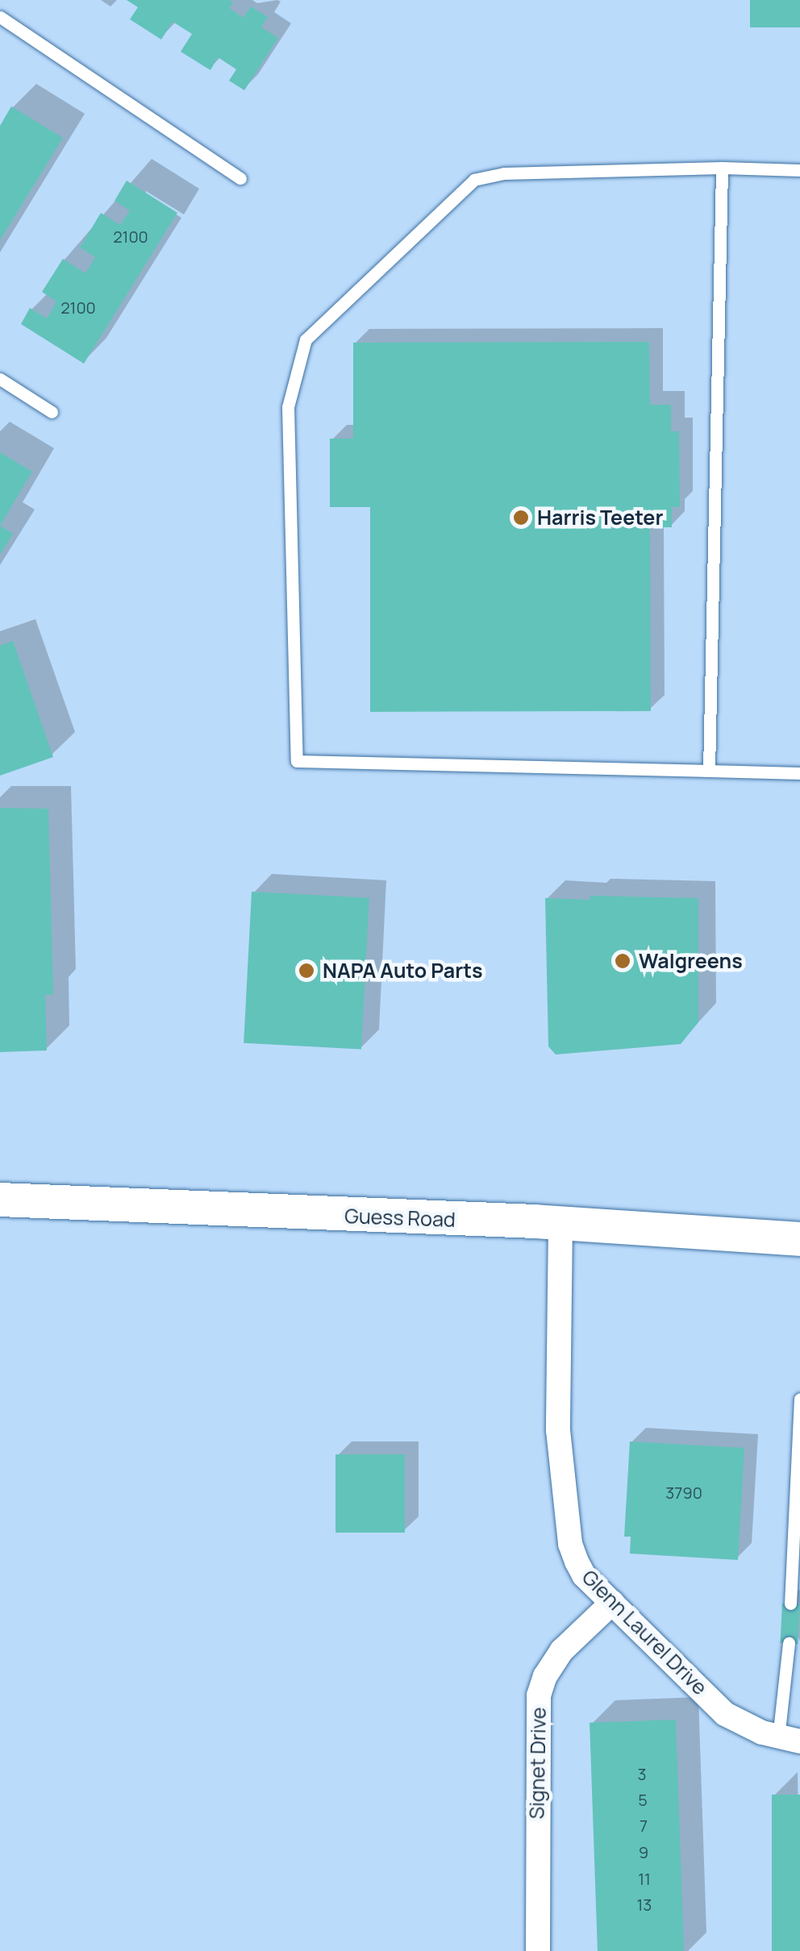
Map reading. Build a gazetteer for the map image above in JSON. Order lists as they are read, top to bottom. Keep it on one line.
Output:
{"streets":{"main road":["Guess Road"],"street":["Glenn Laurel Drive","Signet Drive"]},"crossings":[["Guess Road","Glenn Laurel Drive"],["Glenn Laurel Drive","Signet Drive"]],"places":["Harris Teeter","Walgreens","NAPA Auto Parts"],"house_numbers":["2100","2100","3790","3","5","7","9","11","13"]}
